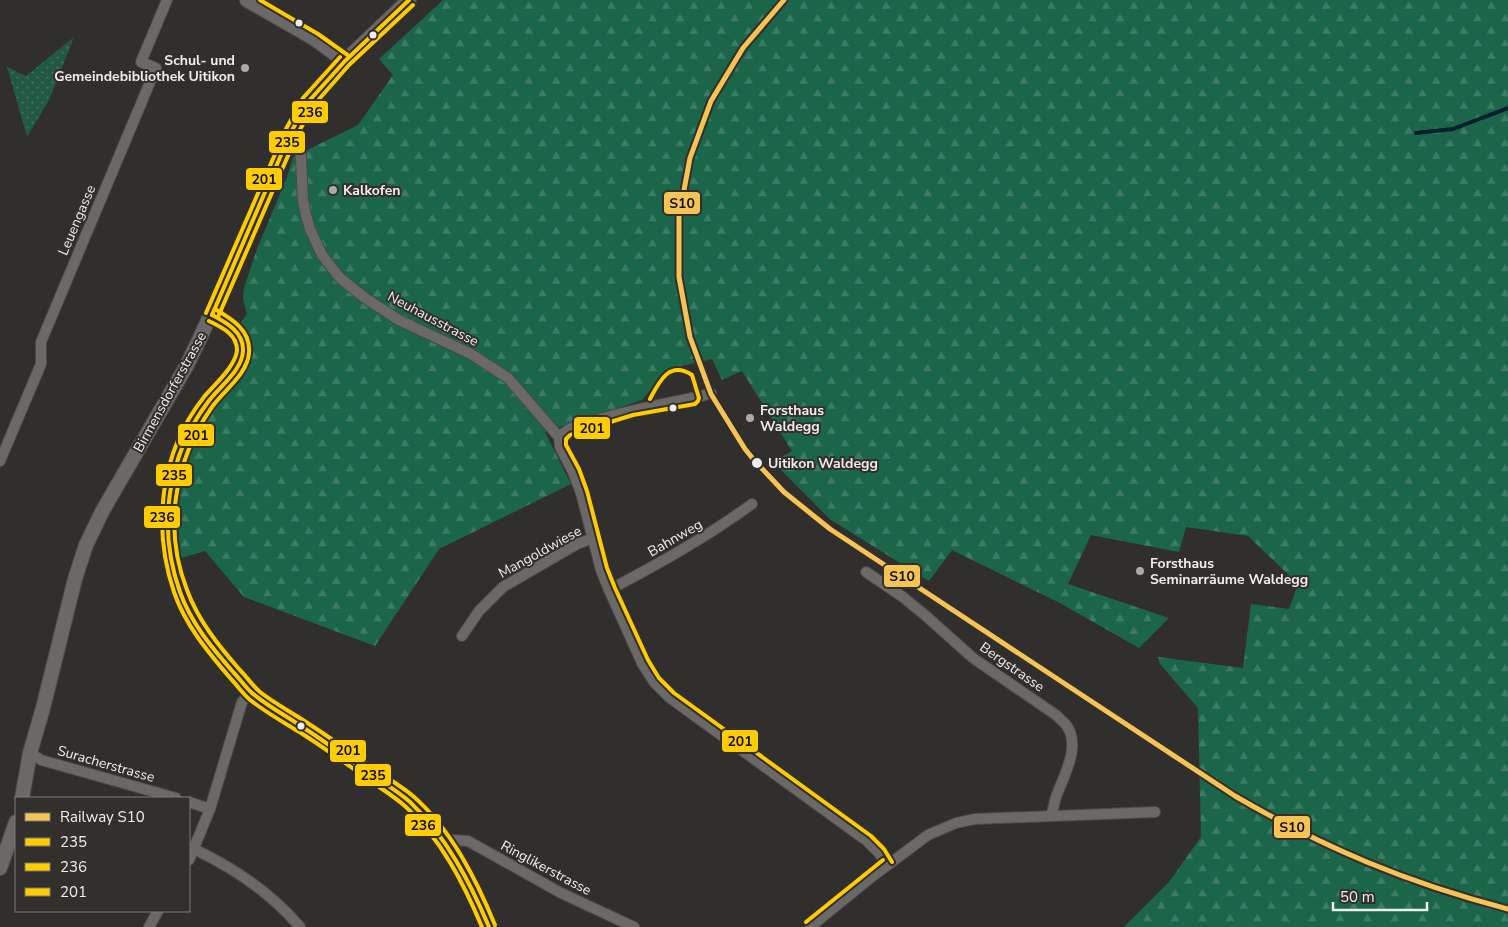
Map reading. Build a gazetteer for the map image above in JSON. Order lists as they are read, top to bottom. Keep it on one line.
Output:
{"streets":{"main road":["Birmensdorferstrasse"],"street":["Leuengasse","Neuhausstrasse","Bahnweg","Mangoldwiese","Bergstrasse","Suracherstrasse","Ringlikerstrasse"]},"crossings":[["Neuhausstrasse","Birmensdorferstrasse"],["Neuhausstrasse","Bahnweg"],["Neuhausstrasse","Mangoldwiese"],["Birmensdorferstrasse","Suracherstrasse"]],"places":["Schul- und Gemeindebibliothek Uitikon","Kalkofen","Forsthaus Waldegg","Uitikon Waldegg","Forsthaus Seminarräume Waldegg"],"lines":["rail line S10","transit line 235","transit line 201","transit line 236"],"legend":["Railway S10","235","236","201"],"scale_bar":"50 m"}
